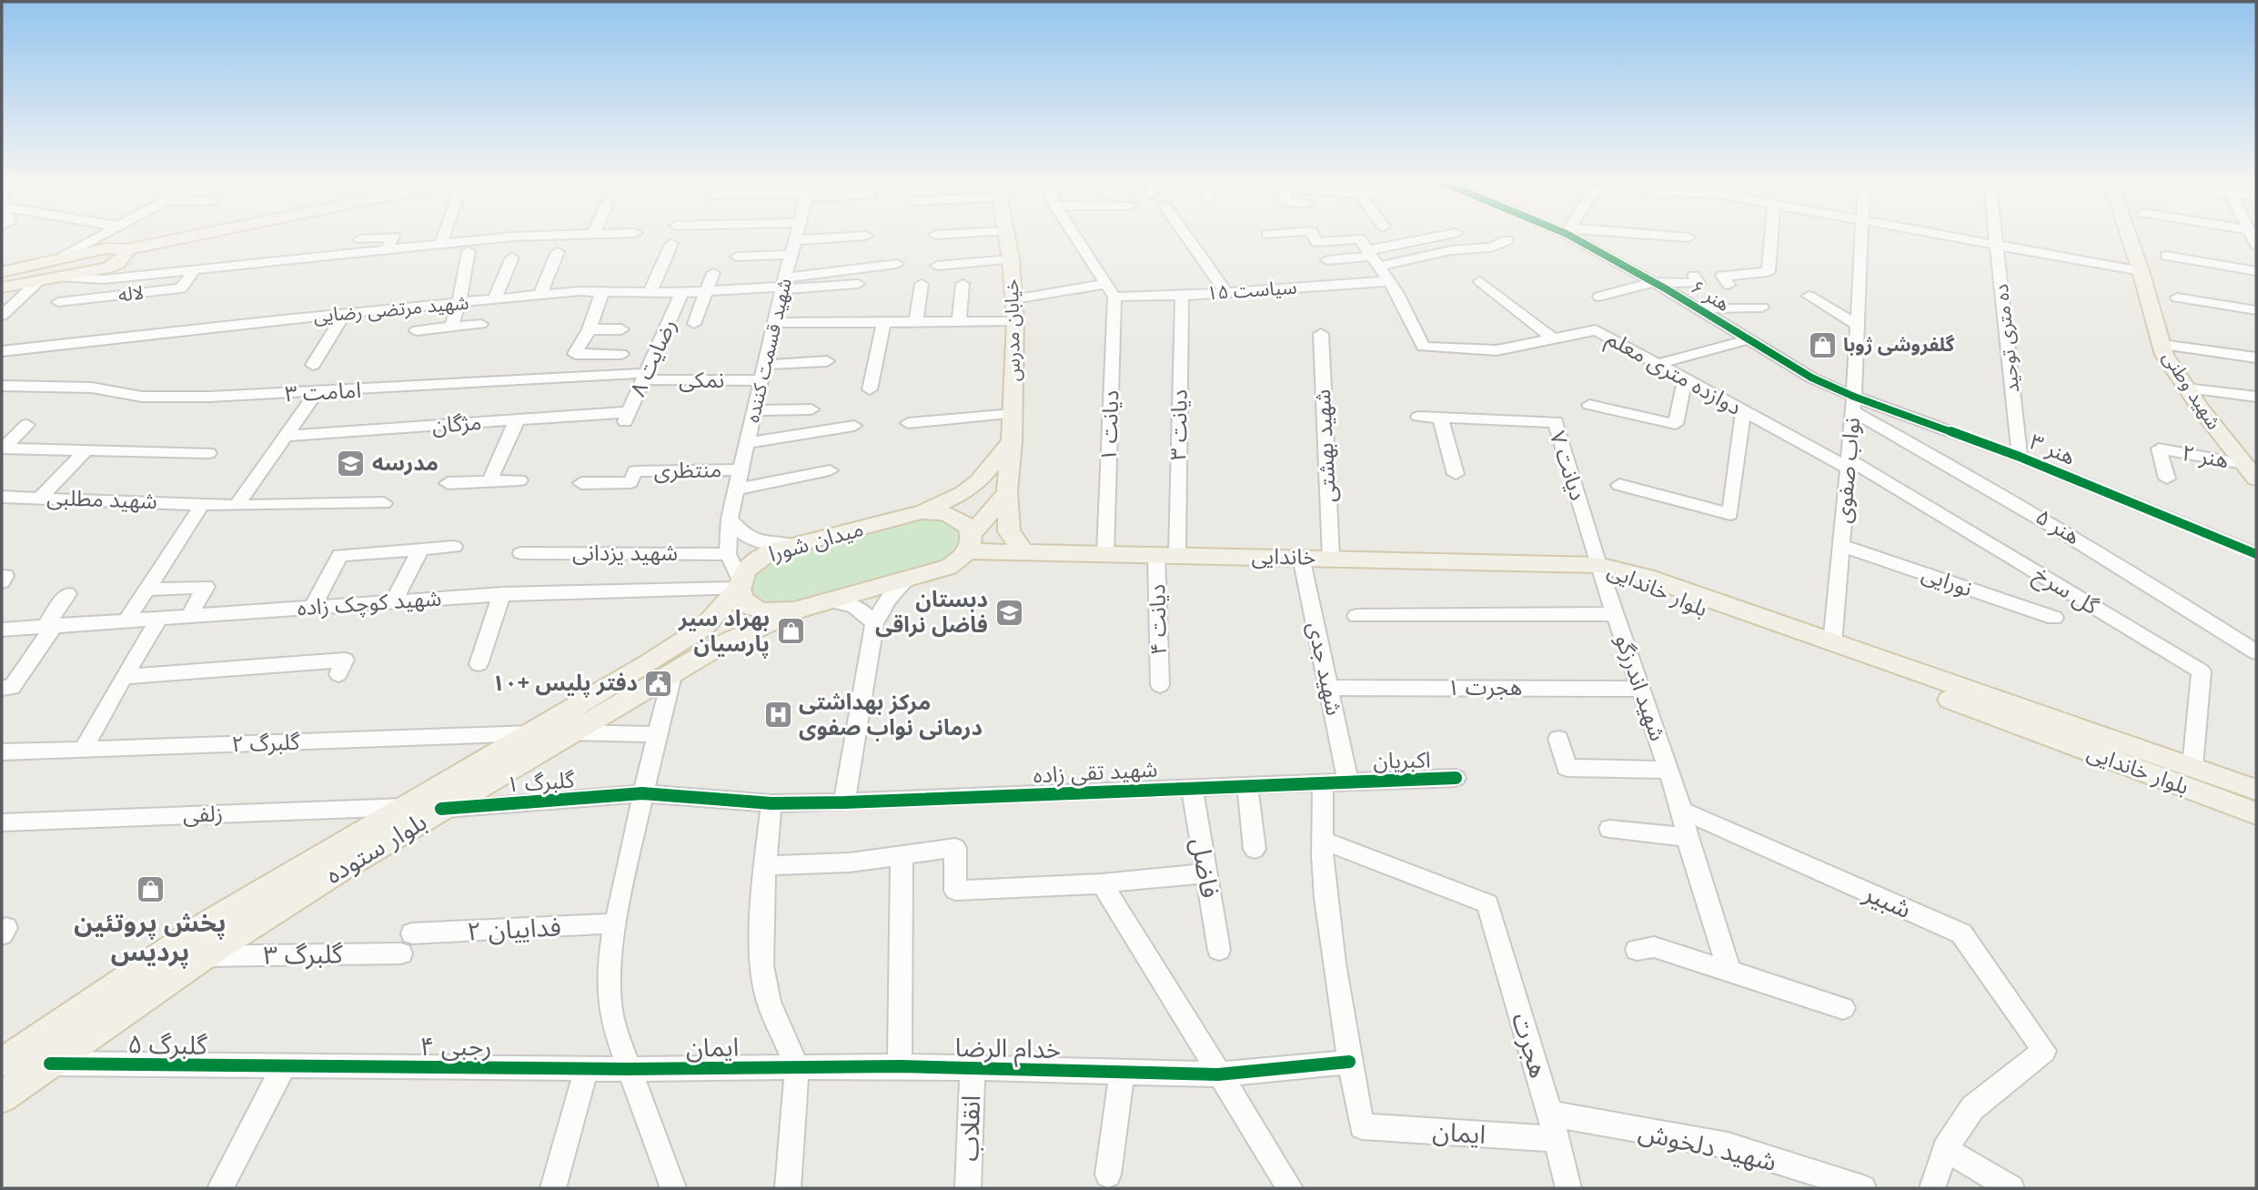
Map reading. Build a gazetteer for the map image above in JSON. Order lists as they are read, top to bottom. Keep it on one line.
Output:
{"streets":{"main road":["خیابان مدرس","شهید وطنی","میدان شورا","خاندایی","بلوار خاندایی","بلوار ستوده"],"street":["سیاست ۱۵","لاله","هنر ۶","شهید مرتضی رضایی","ده متری توحید","شهید قسمت کننده","رضایت ۸","دوازده متری معلم","نمکی","امامت ۳","مژگان","دیانت ۳","دیانت ۱","شهید بهشتی","هنر ۳","هنر ۲","دیانت ۷","منتظری","نواب صفوی","شهید مطلبی","هنر ۵","شهید یزدانی","نورایی","گل سرخ","شهید کوچک زاده","دیانت ۴","شهید جدی","هجرت ۱","شهید اندرزگو","گلبرگ ۲","اکبریان","شهید تقی زاده","گلبرگ ۱","زلفی","فاضل","شبیر","فداییان ۲","گلبرگ ۳","گلبرگ ۵","هجرت","رجبی ۴","ایمان","خدام الرضا","انقلاب","شهید دلخوش"]},"crossings":[["سیاست ۱۵","خیابان مدرس"],["سیاست ۱۵","دوازده متری معلم"],["سیاست ۱۵","دیانت ۳"],["سیاست ۱۵","دیانت ۱"],["هنر ۶","هنر ۳"],["هنر ۶","نواب صفوی"],["هنر ۶","هنر ۵"],["شهید مرتضی رضایی","شهید قسمت کننده"],["شهید مرتضی رضایی","رضایت ۸"],["خیابان مدرس","خاندایی"],["ده متری توحید","هنر ۳"],["شهید قسمت کننده","نمکی"],["شهید قسمت کننده","منتظری"],["شهید قسمت کننده","شهید یزدانی"],["رضایت ۸","نمکی"],["رضایت ۸","امامت ۳"],["رضایت ۸","مژگان"],["دوازده متری معلم","نواب صفوی"],["دوازده متری معلم","گل سرخ"],["نمکی","امامت ۳"],["شهید وطنی","هنر ۲"],["دیانت ۳","خاندایی"],["دیانت ۳","دیانت ۴"],["دیانت ۱","خاندایی"],["شهید بهشتی","خاندایی"],["هنر ۳","نواب صفوی"],["هنر ۳","هنر ۵"],["دیانت ۷","خاندایی"],["دیانت ۷","بلوار خاندایی"],["دیانت ۷","شهید اندرزگو"],["نواب صفوی","هنر ۵"],["نواب صفوی","نورایی"],["نواب صفوی","بلوار خاندایی"],["نواب صفوی","گل سرخ"],["میدان شورا","خاندایی"],["میدان شورا","شهید کوچک زاده"],["میدان شورا","بلوار ستوده"],["خاندایی","بلوار خاندایی"],["خاندایی","دیانت ۴"],["خاندایی","شهید جدی"],["خاندایی","شهید اندرزگو"],["بلوار خاندایی","گل سرخ"],["بلوار خاندایی","شهید اندرزگو"],["شهید کوچک زاده","بلوار ستوده"],["شهید جدی","هجرت ۱"],["شهید جدی","اکبریان"],["شهید جدی","شهید تقی زاده"],["هجرت ۱","شهید اندرزگو"],["شهید اندرزگو","شبیر"],["گلبرگ ۲","بلوار ستوده"],["اکبریان","شهید تقی زاده"],["شهید تقی زاده","گلبرگ ۱"],["شهید تقی زاده","فاضل"],["گلبرگ ۱","بلوار ستوده"],["زلفی","بلوار ستوده"],["بلوار ستوده","گلبرگ ۳"],["بلوار ستوده","گلبرگ ۵"],["فداییان ۲","گلبرگ ۳"],["گلبرگ ۵","رجبی ۴"],["هجرت","ایمان"],["هجرت","شهید دلخوش"],["رجبی ۴","ایمان"],["ایمان","خدام الرضا"],["خدام الرضا","انقلاب"]],"places":{"shop":["گلفروشی ژوبا","بهراد سیر پارسیان","پخش پروتئین پردیس"],"school or university":["مدرسه","دبستان فاضل نراقی"],"public building":["دفتر پلیس +۱۰"],"hospital":["مرکز بهداشتی درمانی نواب صفوی"]}}
